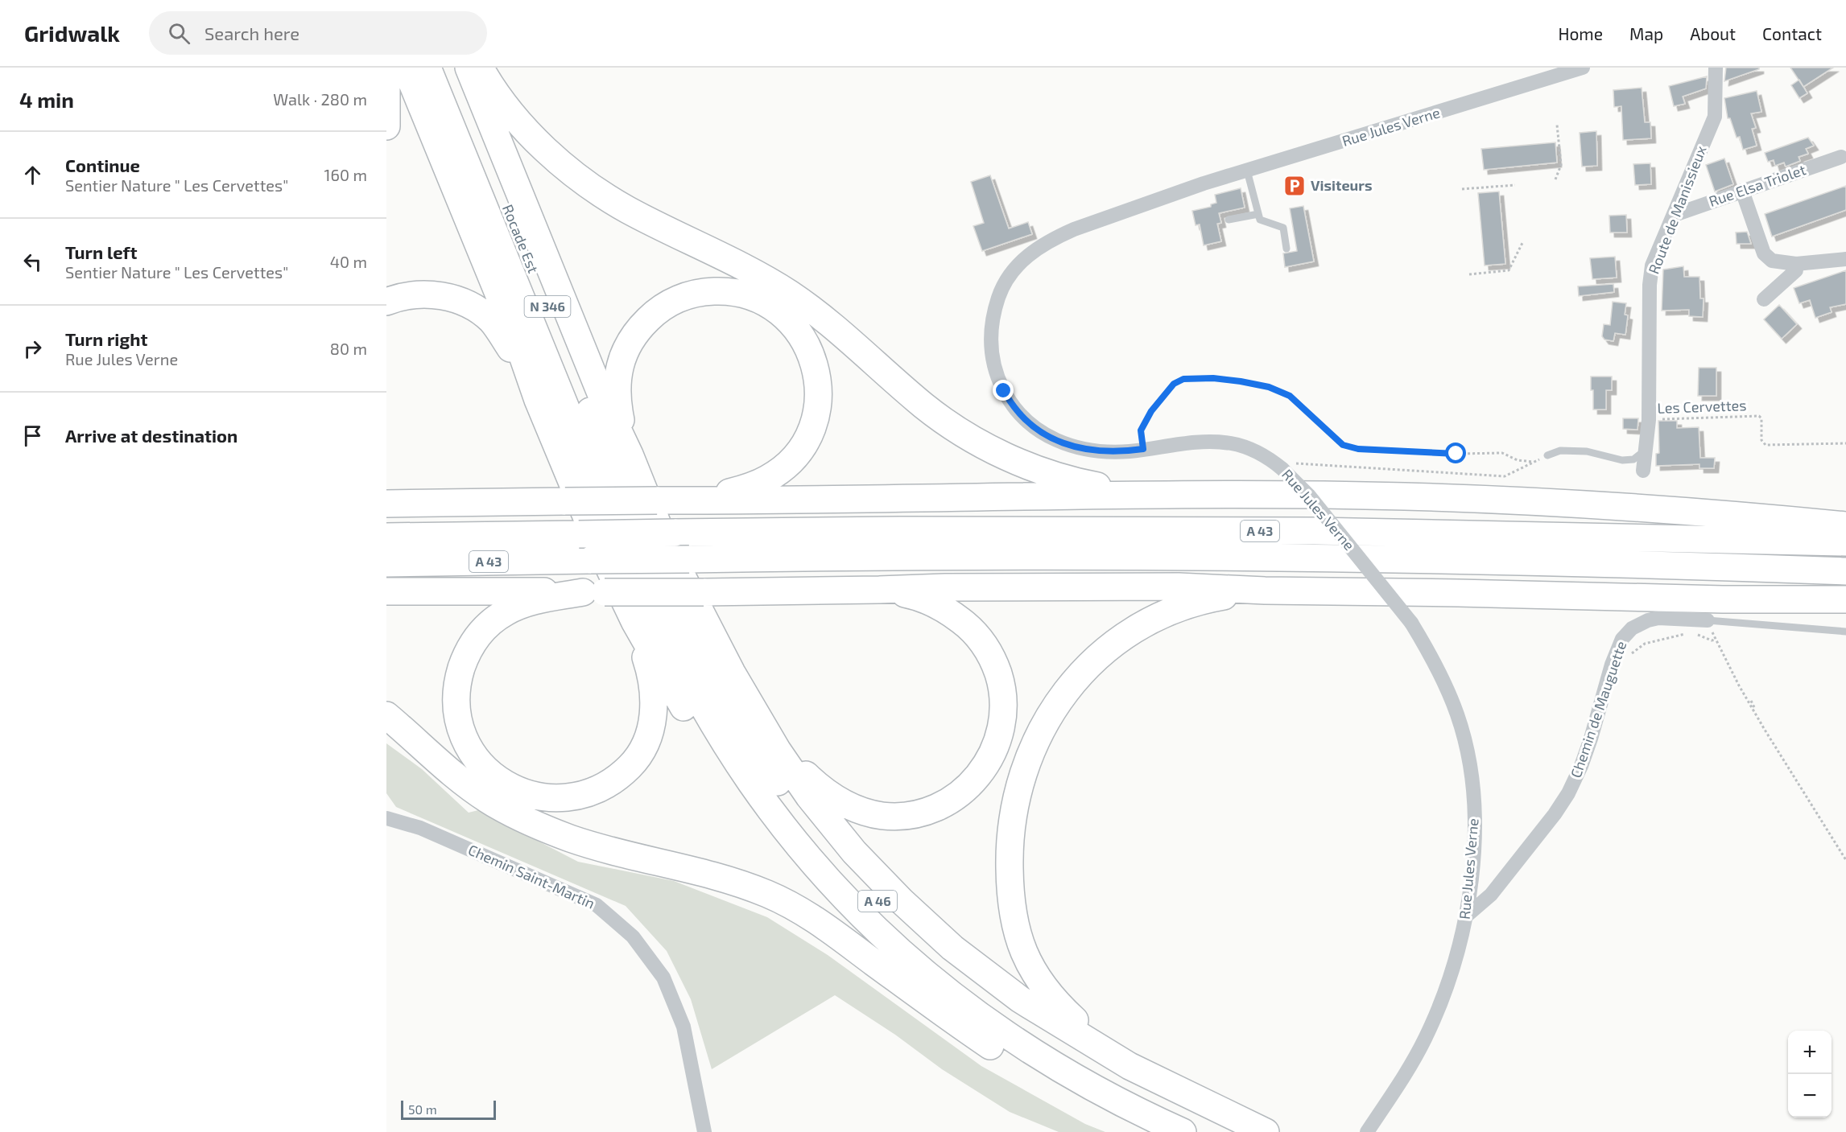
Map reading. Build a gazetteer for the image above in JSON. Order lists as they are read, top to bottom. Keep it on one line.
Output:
{"streets":{"highway":["Rocade Est","N 346","A 43","A 46"],"street":["Rue Jules Verne","Rue Elsa Triolet","Route de Manissieux","Chemin de Mauguette","Chemin Saint-Martin"],"path":["Les Cervettes"]},"crossings":[["Rue Jules Verne","Chemin de Mauguette"],["Rue Elsa Triolet","Route de Manissieux"],["Route de Manissieux","Les Cervettes"],["Rocade Est","A 46"]],"places":{"parking":["Visiteurs"]},"scale_bar":"50 m","page":{"header":"Gridwalk","search":"Search here","nav":["Home","Map","About","Contact"],"heading":["4 min","Walk · 280 m"],"list":[["Continue","Sentier Nature \" Les Cervettes\"","160 m"],["Turn left","Sentier Nature \" Les Cervettes\"","40 m"],["Turn right","Rue Jules Verne","80 m"],"Arrive at destination"],"map_buttons":["+","−"],"scale":"50 m"}}
